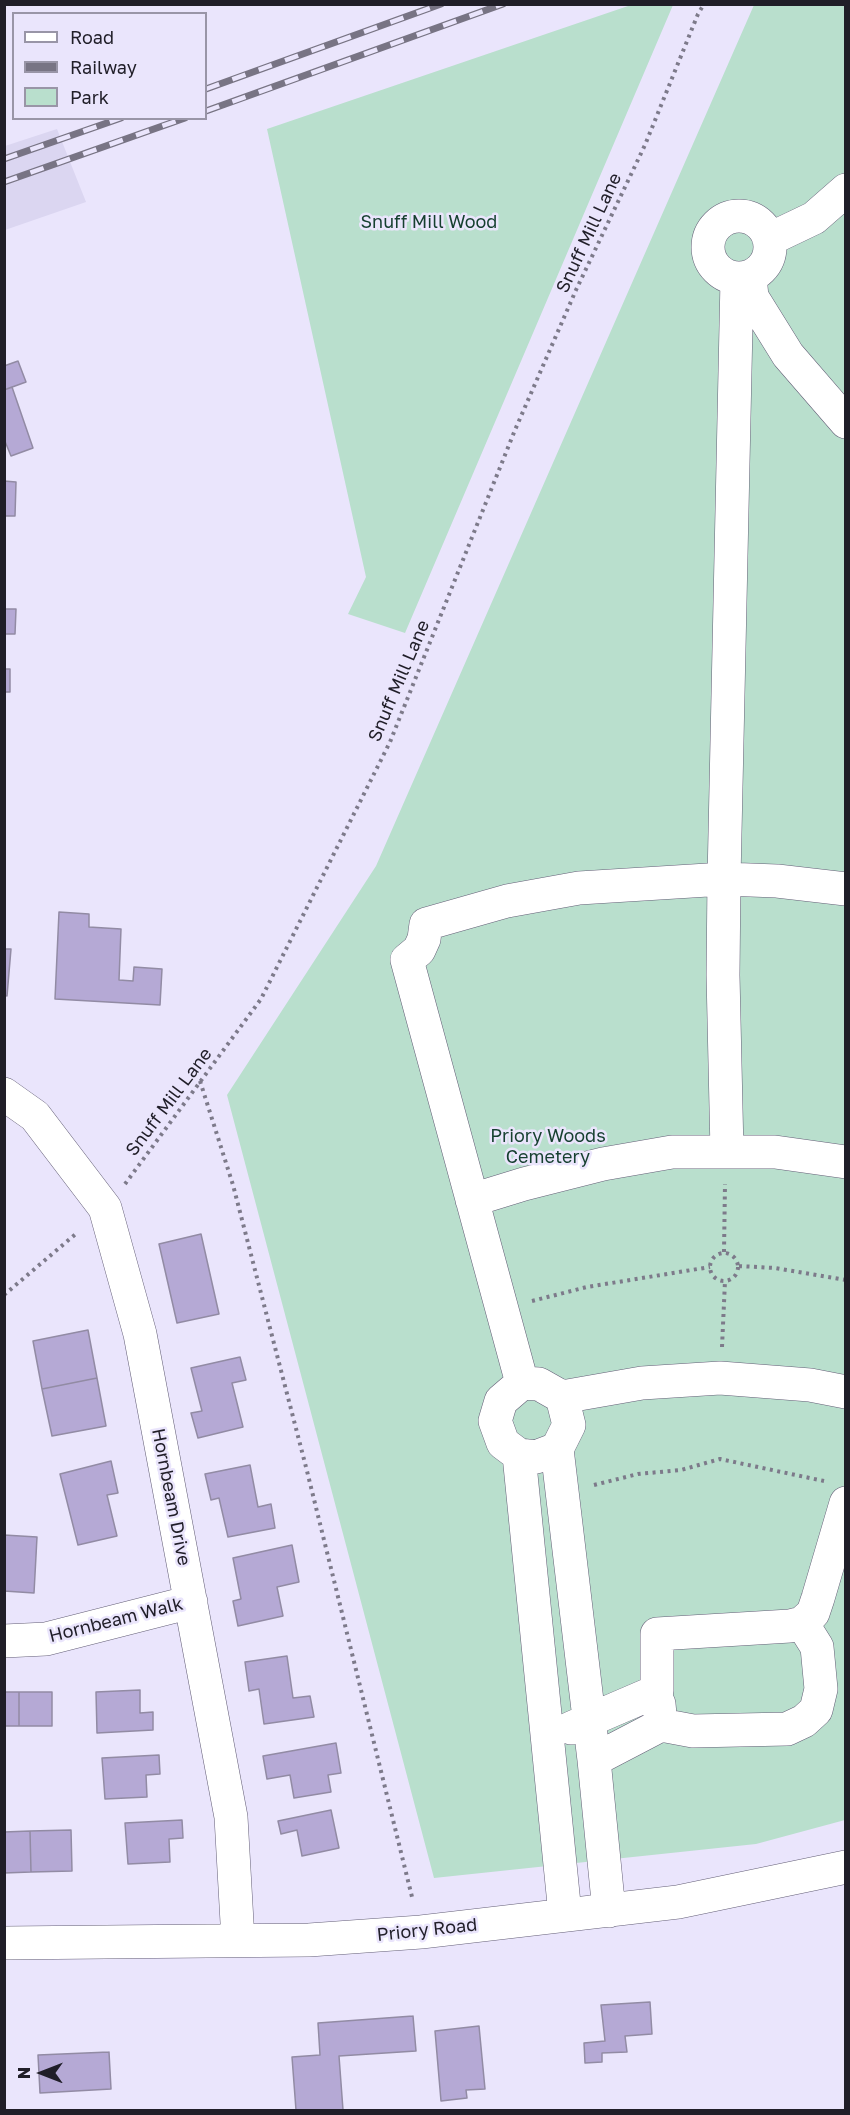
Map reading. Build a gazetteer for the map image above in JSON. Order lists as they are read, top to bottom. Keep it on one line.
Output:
{"streets":{"street":["Hornbeam Drive","Hornbeam Walk","Priory Road"],"path":["Snuff Mill Lane"]},"crossings":[["Snuff Mill Lane","Hornbeam Drive"],["Hornbeam Drive","Hornbeam Walk"],["Hornbeam Drive","Priory Road"]],"parks":["Snuff Mill Wood","Priory Woods Cemetery"],"legend":["Road","Railway","Park"],"north":"left"}
